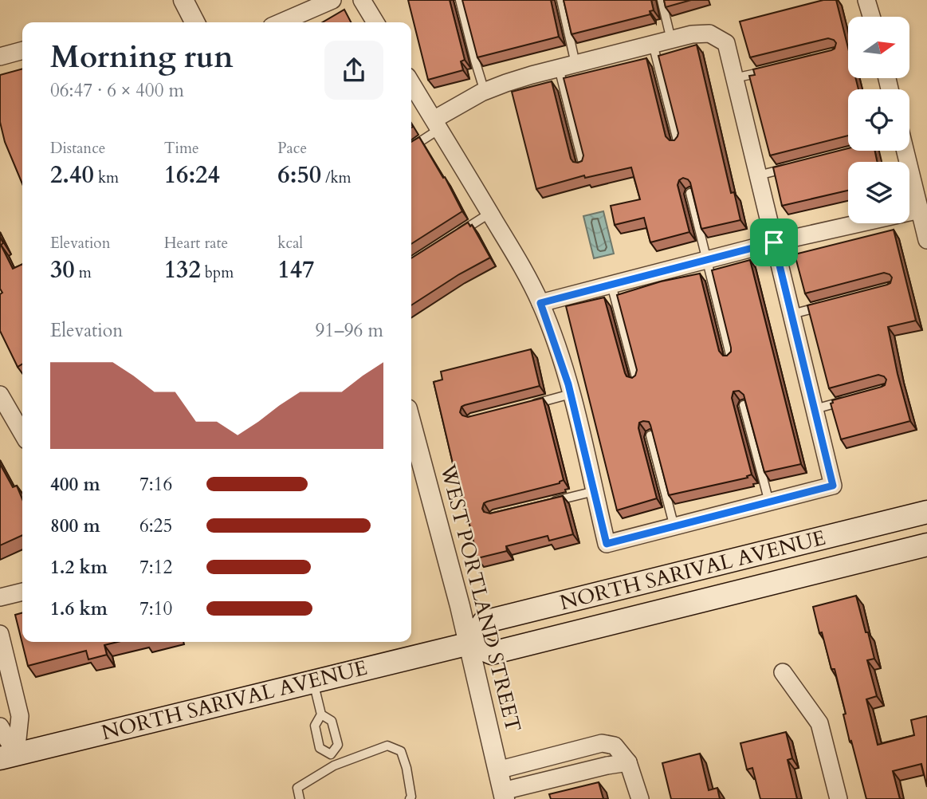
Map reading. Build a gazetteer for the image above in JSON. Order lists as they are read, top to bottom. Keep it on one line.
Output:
{"streets":{"main road":["NORTH SARIVAL AVENUE"],"street":["WEST PORTLAND STREET"]},"crossings":[["NORTH SARIVAL AVENUE","WEST PORTLAND STREET"]],"north":"right","page":{"heading":["Morning run","06:47 · 6 × 400 m"],"stats":[["Distance","2.40 km"],["Time","16:24"],["Pace","6:50 /km"],["Elevation","30 m"],["Heart rate","132 bpm"],["kcal","147"]],"chart":["Elevation","91–96 m"],"list":[{"name":"400 m","note":"7:16"},{"name":"800 m","note":"6:25"},{"name":"1.2 km","note":"7:12"},{"name":"1.6 km","note":"7:10"}]}}
